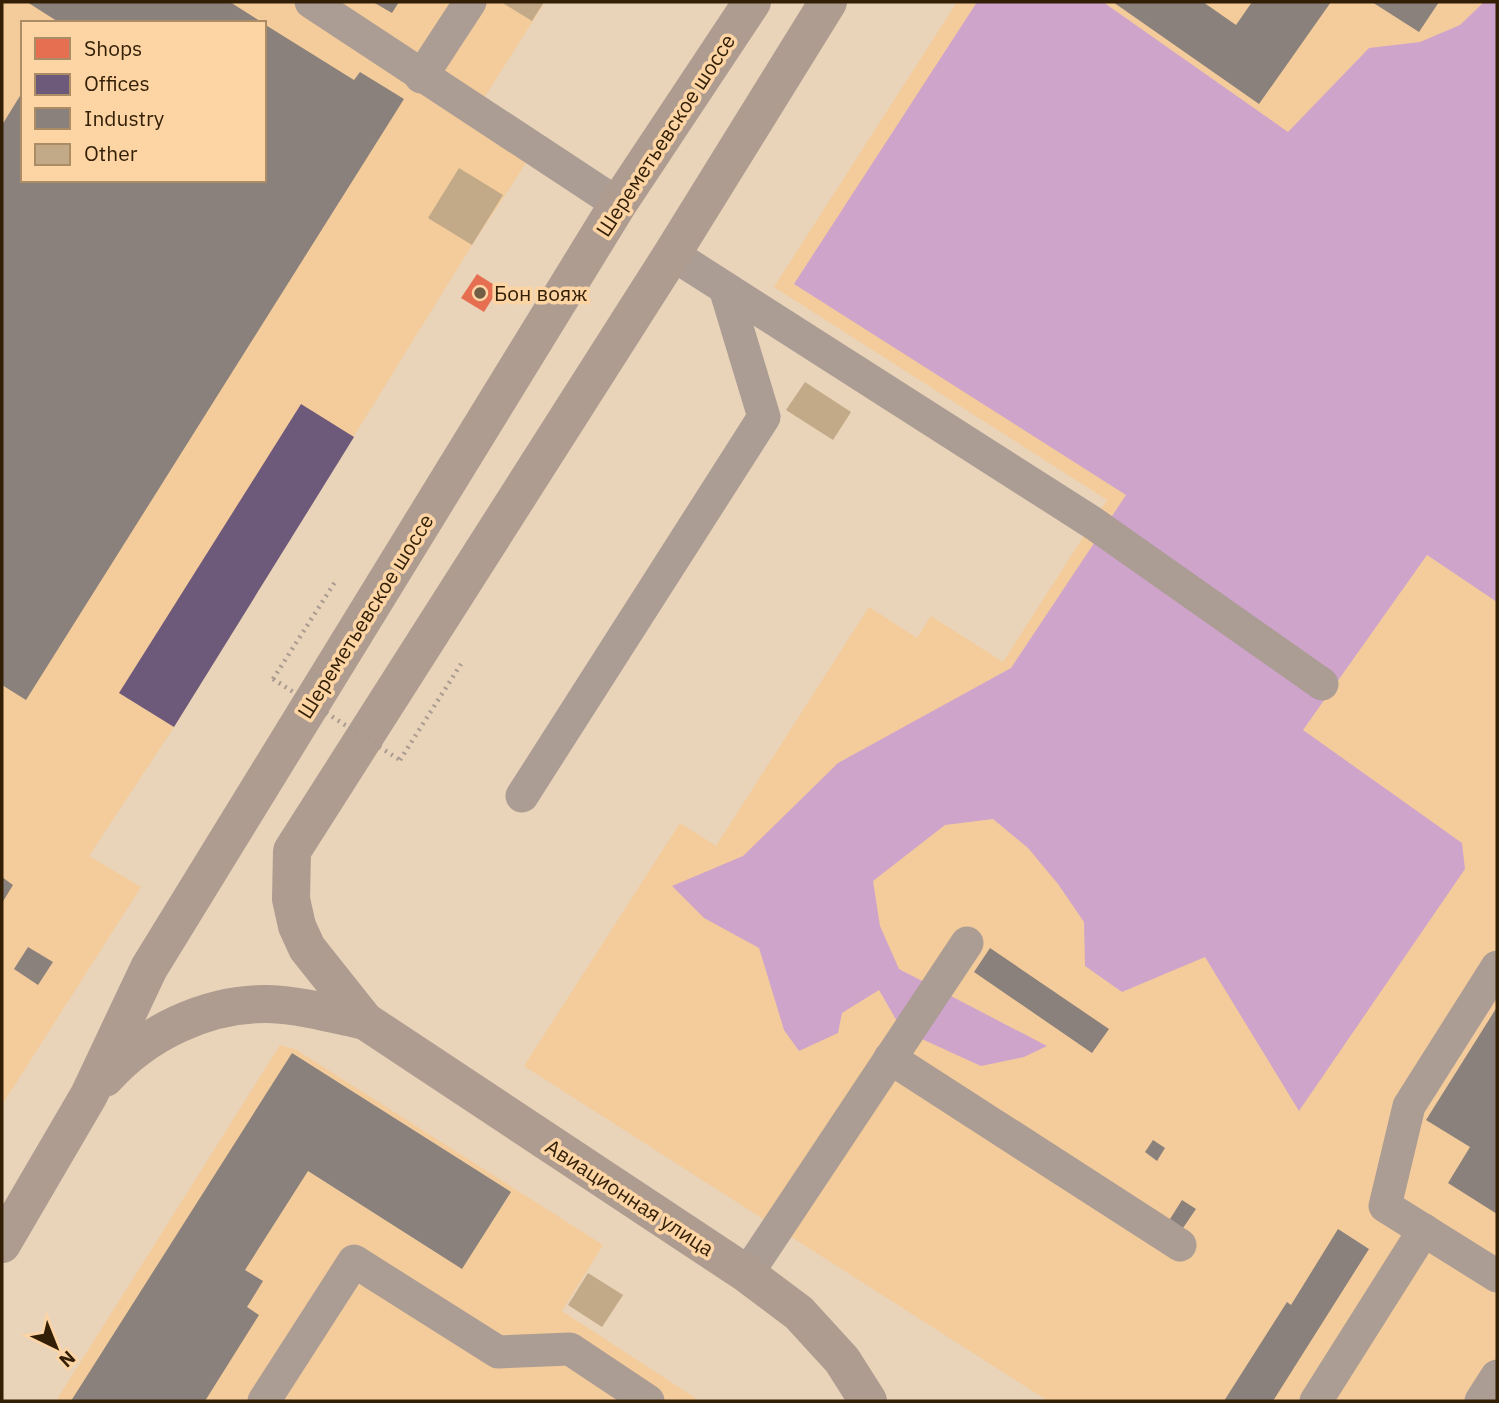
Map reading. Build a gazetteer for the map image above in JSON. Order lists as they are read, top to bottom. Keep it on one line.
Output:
{"streets":{"main road":["Шереметьевское шоссе","Авиационная улица"]},"crossings":[["Шереметьевское шоссе","Авиационная улица"]],"places":["Бон вояж"],"legend":["Shops","Offices","Industry","Other"],"north":"bottom right"}
